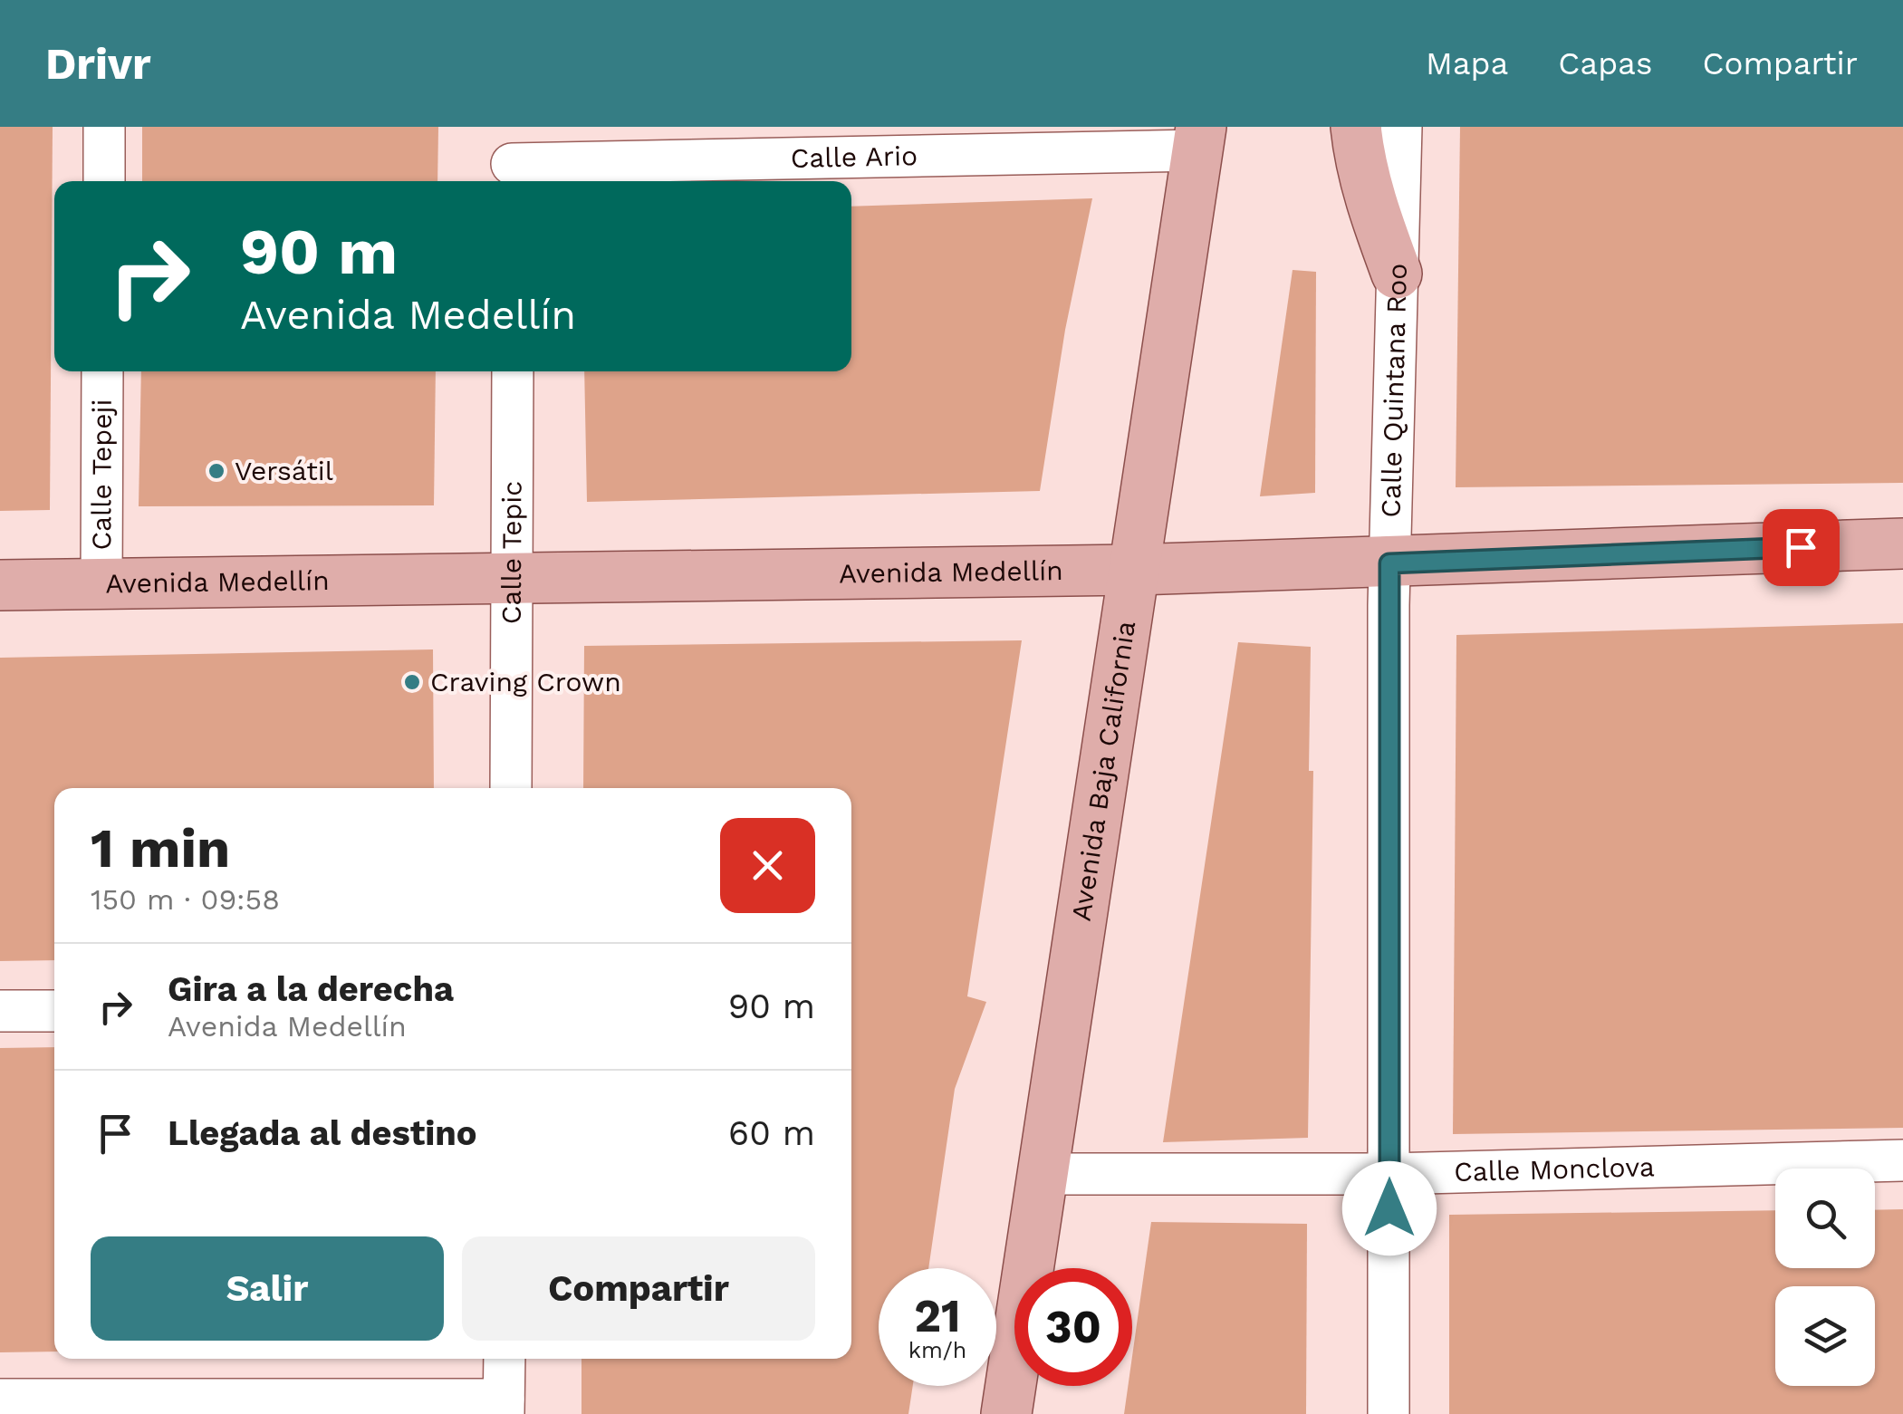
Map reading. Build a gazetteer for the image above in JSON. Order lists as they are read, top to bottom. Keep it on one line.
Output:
{"streets":{"main road":["Avenida Medellín","Avenida Baja California"],"street":["Calle Ario","Calle Quintana Roo","Calle Tepeji","Calle Tepic","Calle Monclova"]},"crossings":[["Calle Ario","Avenida Baja California"],["Calle Quintana Roo","Avenida Medellín"],["Calle Quintana Roo","Calle Monclova"],["Calle Tepeji","Avenida Medellín"],["Calle Tepic","Avenida Medellín"],["Avenida Medellín","Avenida Baja California"],["Avenida Baja California","Calle Monclova"]],"places":["Versátil","Craving Crown"],"page":{"header":"Drivr","nav":["Mapa","Capas","Compartir"],"turn":["90 m","Avenida Medellín"],"heading":["1 min","150 m · 09:58"],"list":[{"name":"Gira a la derecha","note":"Avenida Medellín","value":"90 m"},{"name":"Llegada al destino","value":"60 m"}],"buttons":["Salir","Compartir"],"speed":"21 km/h","limit":"30"}}
